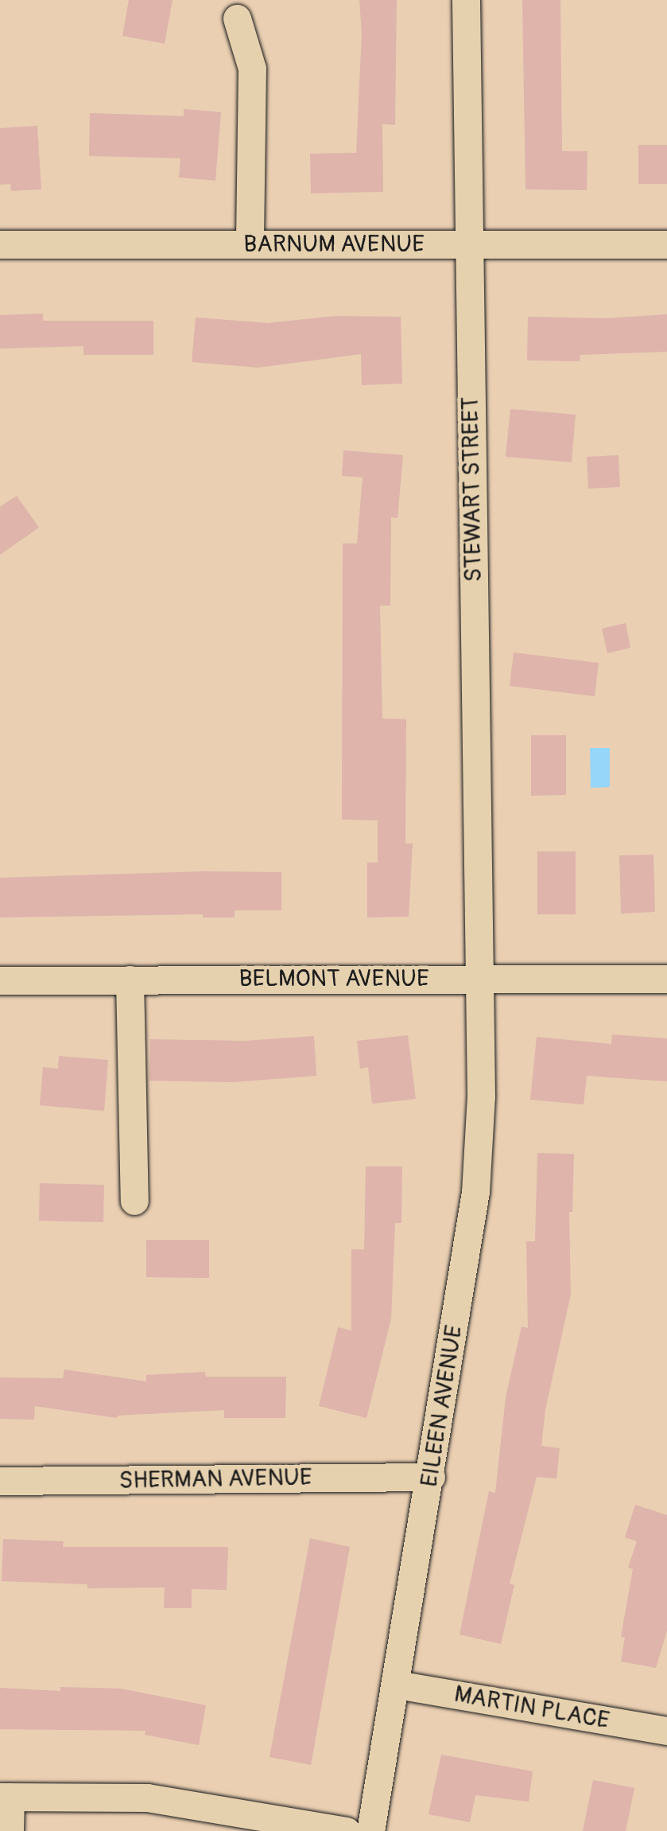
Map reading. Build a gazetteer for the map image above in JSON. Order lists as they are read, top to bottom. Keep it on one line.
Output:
{"streets":{"street":["BARNUM AVENUE","STEWART STREET","BELMONT AVENUE","EILEEN AVENUE","SHERMAN AVENUE","MARTIN PLACE"]},"crossings":[["BARNUM AVENUE","STEWART STREET"],["STEWART STREET","BELMONT AVENUE"],["STEWART STREET","EILEEN AVENUE"],["BELMONT AVENUE","EILEEN AVENUE"],["EILEEN AVENUE","SHERMAN AVENUE"],["EILEEN AVENUE","MARTIN PLACE"]]}
